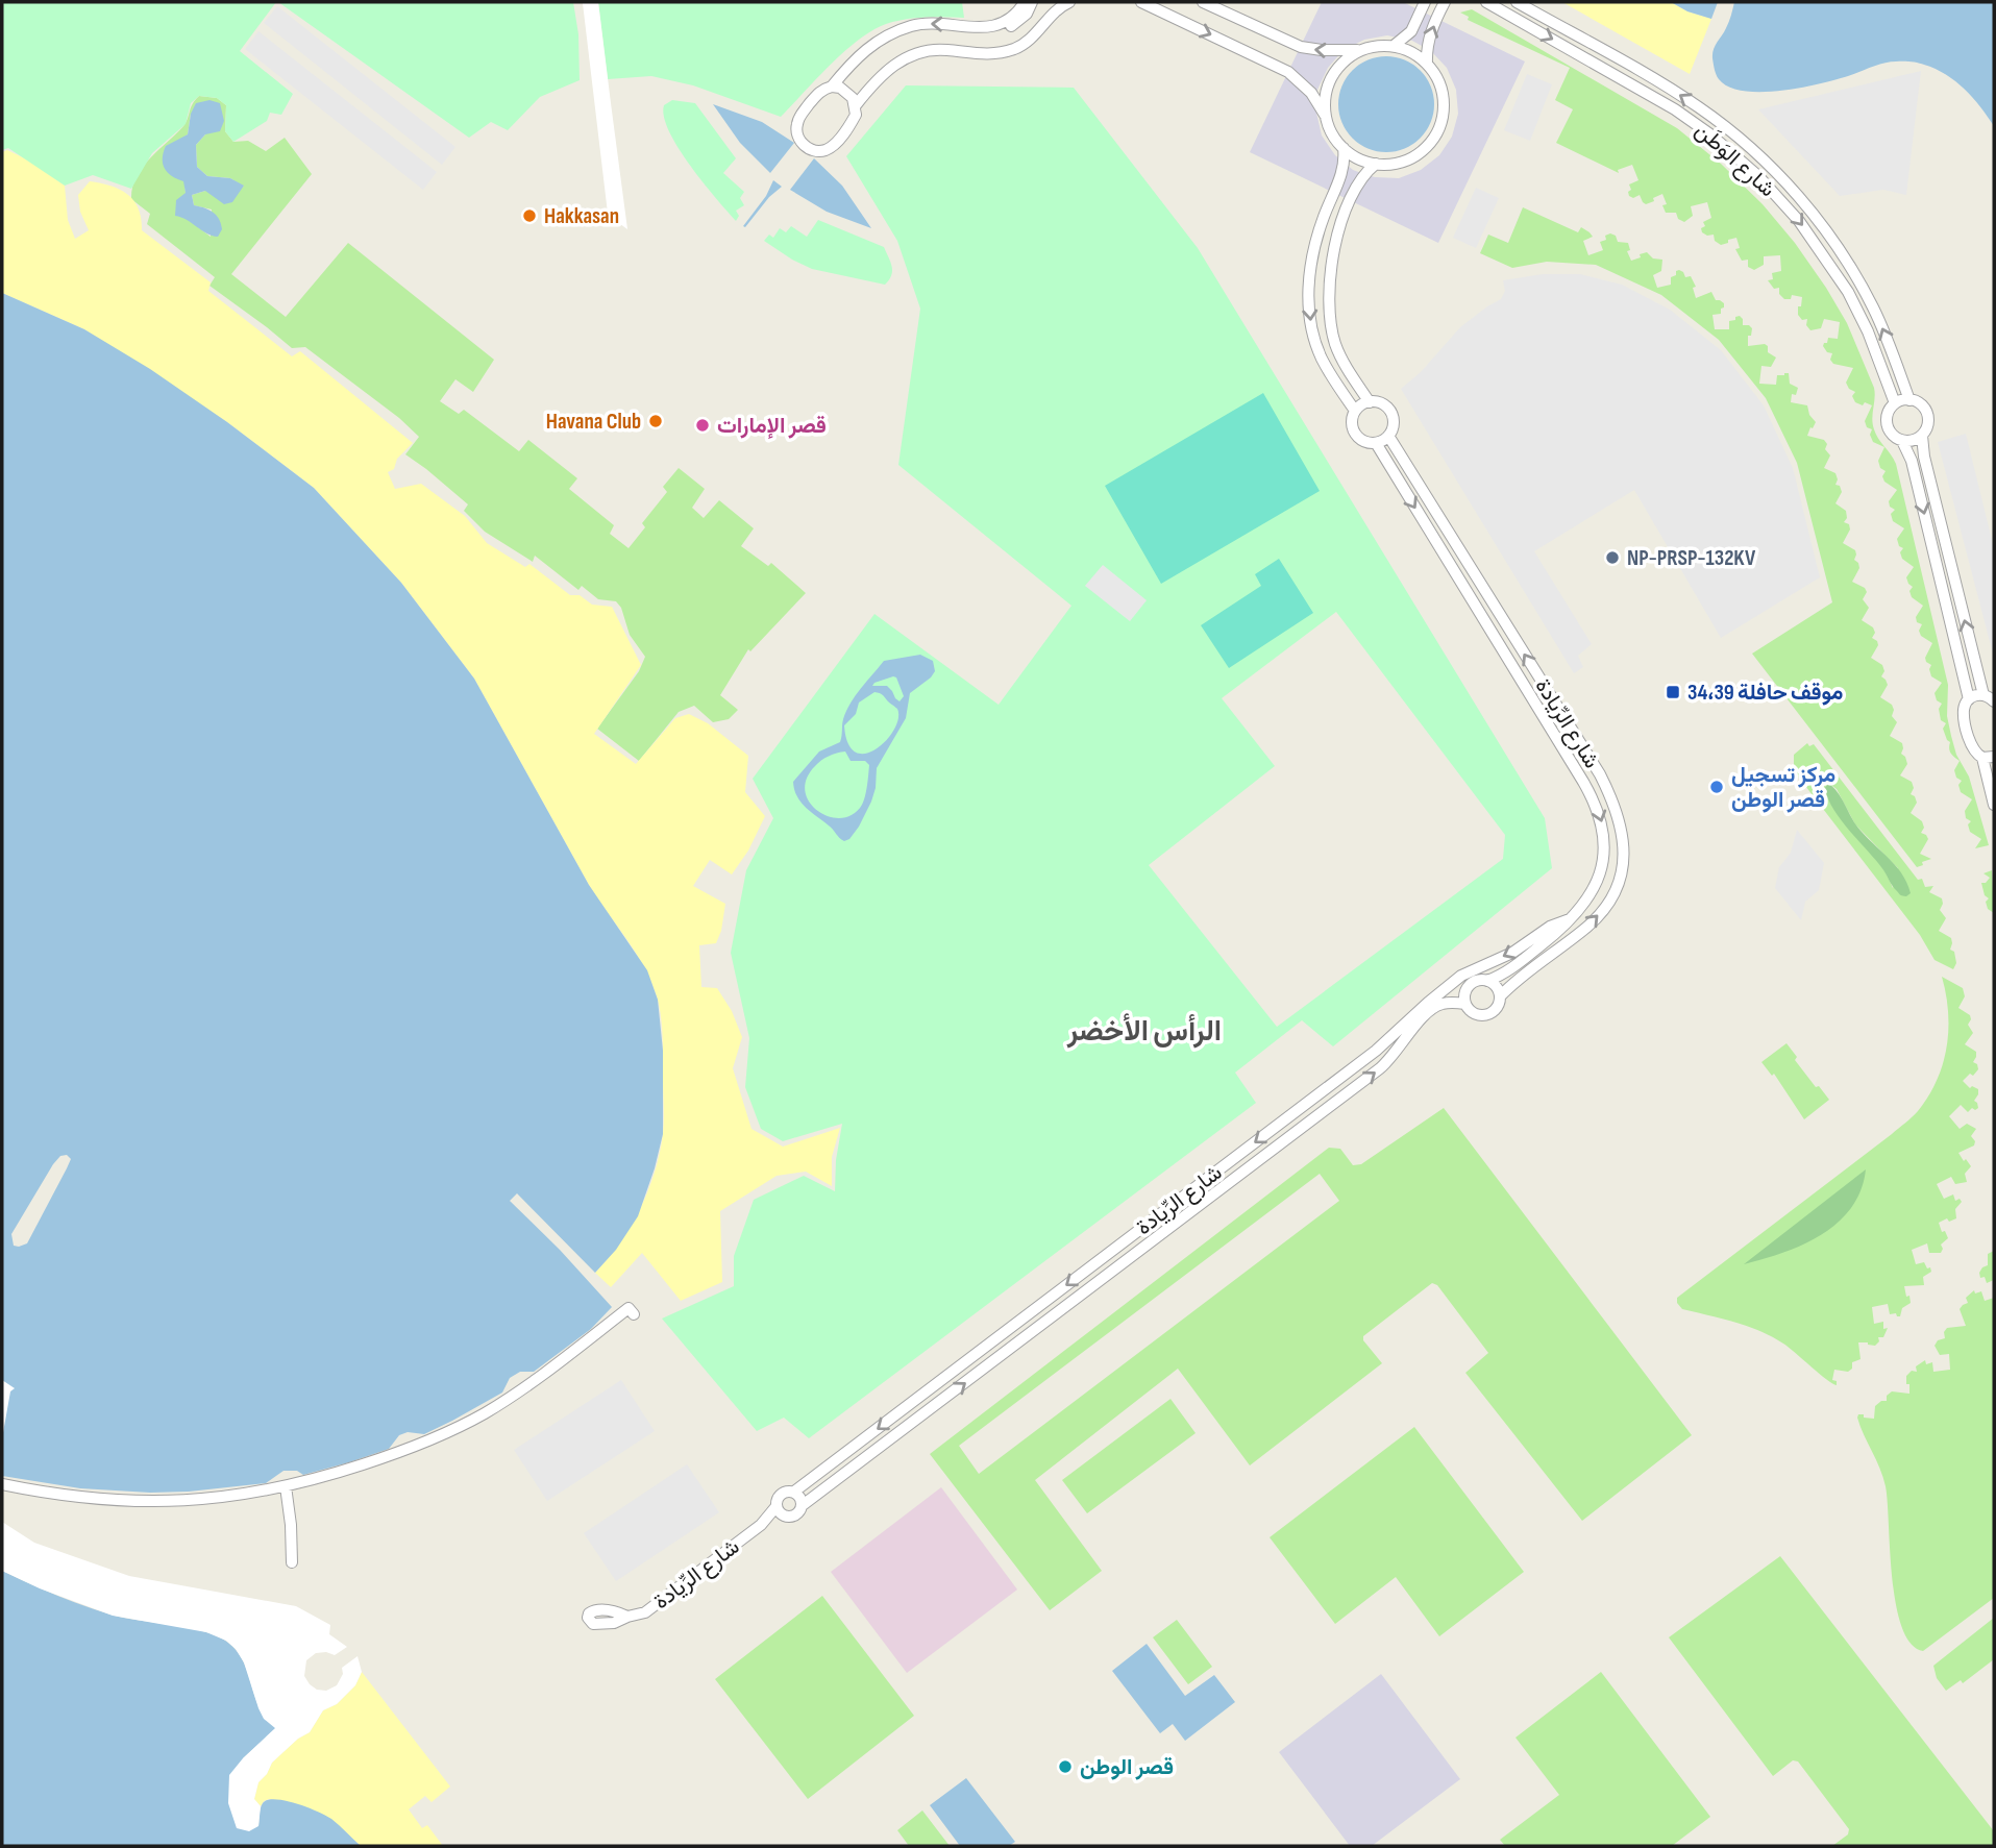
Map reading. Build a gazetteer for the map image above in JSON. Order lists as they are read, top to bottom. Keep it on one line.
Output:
{"streets":{"street":["شارع الوَطَن","شارع الرِّيادة"]},"districts":["الرأس الأخضر"],"places":{"other":["Hakkasan","Havana Club","قصر الإمارات","NP-PRSP-132KV","مركز تسجيل قصر الوطن","قصر الوطن"],"transit":["موقف حافلة 34،39"]}}
